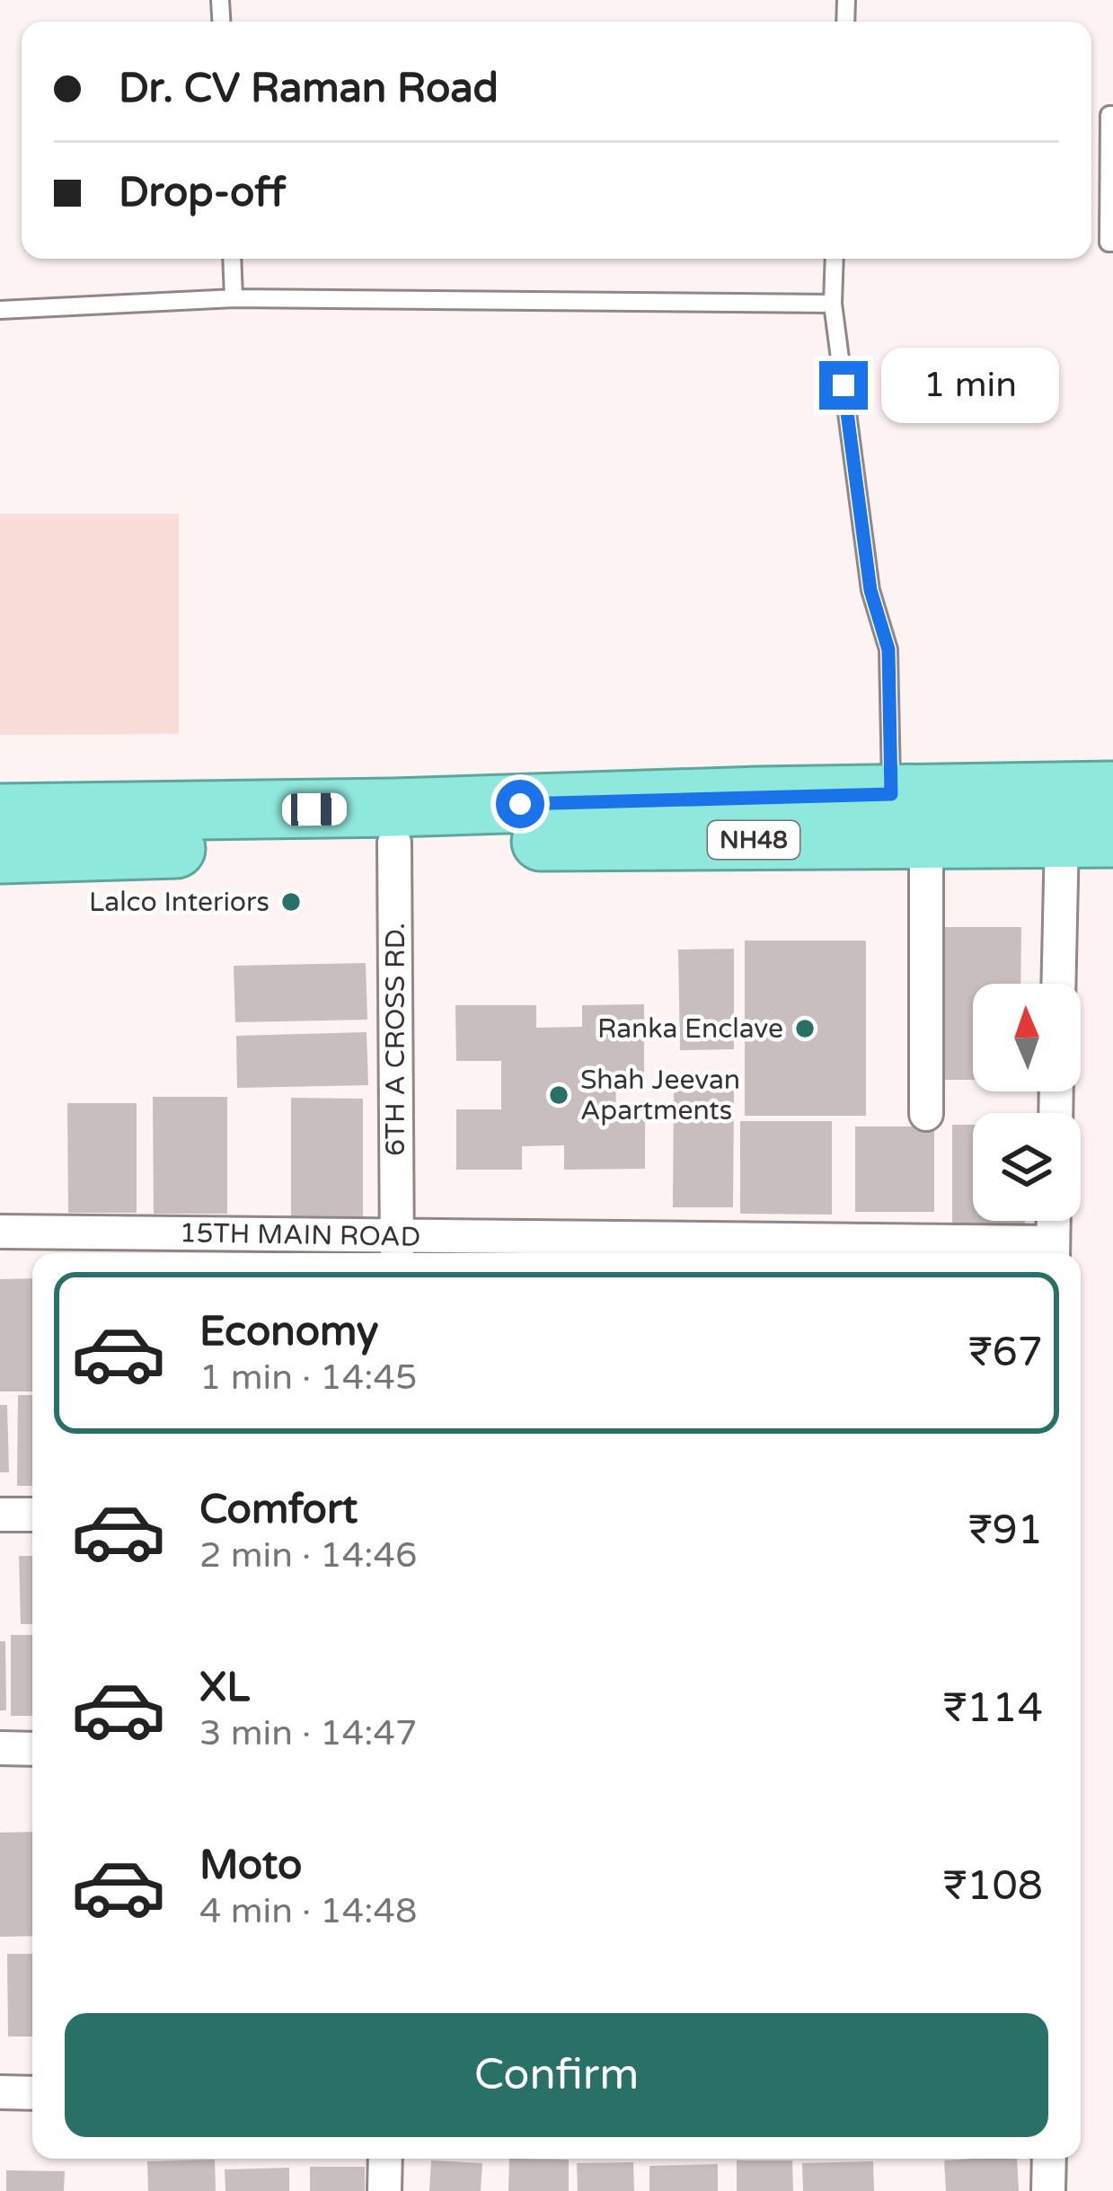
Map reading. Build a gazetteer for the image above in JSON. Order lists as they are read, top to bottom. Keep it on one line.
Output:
{"streets":{"highway":["NH48"],"street":["6TH A CROSS RD.","15TH MAIN ROAD"]},"crossings":[["NH48","6TH A CROSS RD."],["6TH A CROSS RD.","15TH MAIN ROAD"]],"places":["Lalco Interiors","Ranka Enclave","Shah Jeevan Apartments"],"north":"top","page":{"banner":["Dr. CV Raman Road","Drop-off"],"bubble":"1 min","list":[{"name":"Economy","note":"1 min · 14:45","value":"₹67"},{"name":"Comfort","note":"2 min · 14:46","value":"₹91"},{"name":"XL","note":"3 min · 14:47","value":"₹114"},{"name":"Moto","note":"4 min · 14:48","value":"₹108"}],"buttons":"Confirm"}}
